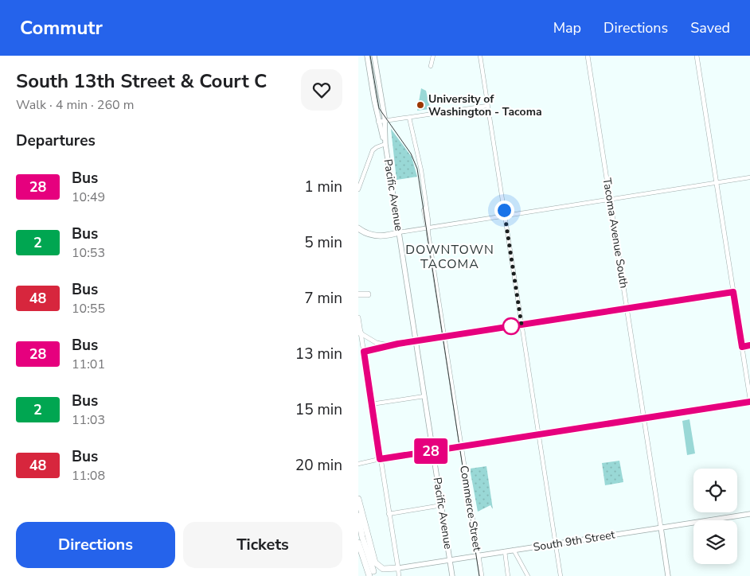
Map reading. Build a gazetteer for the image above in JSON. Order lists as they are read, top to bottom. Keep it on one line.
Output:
{"streets":{"main road":["Pacific Avenue","Tacoma Avenue South","Commerce Street","South 9th Street"]},"crossings":[["Pacific Avenue","South 9th Street"],["Tacoma Avenue South","South 9th Street"],["Commerce Street","South 9th Street"]],"districts":["DOWNTOWN TACOMA"],"places":["University of Washington - Tacoma"],"lines":["bus line 28"],"page":{"header":"Commutr","nav":["Map","Directions","Saved"],"heading":[["South 13th Street & Court C","Walk · 4 min · 260 m"],"Departures"],"on_map":"28","list":[{"mark":"28","name":"Bus","note":"10:49","value":"1 min"},{"mark":"2","name":"Bus","note":"10:53","value":"5 min"},{"mark":"48","name":"Bus","note":"10:55","value":"7 min"},{"mark":"28","name":"Bus","note":"11:01","value":"13 min"},{"mark":"2","name":"Bus","note":"11:03","value":"15 min"},{"mark":"48","name":"Bus","note":"11:08","value":"20 min"}],"buttons":["Directions","Tickets"]}}
